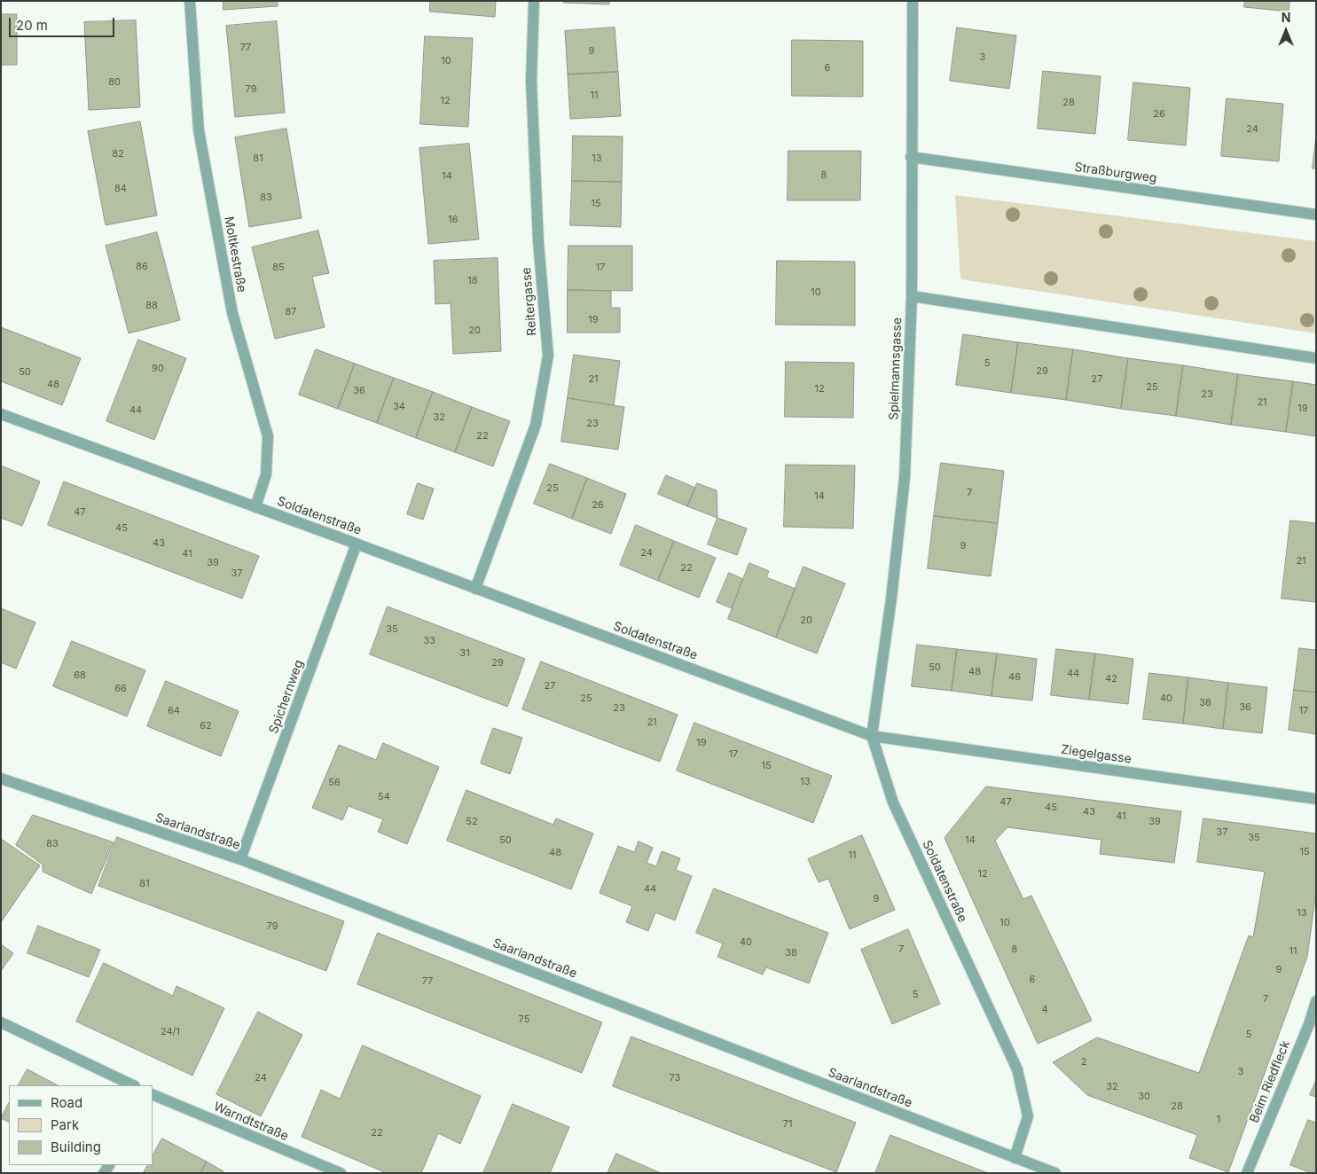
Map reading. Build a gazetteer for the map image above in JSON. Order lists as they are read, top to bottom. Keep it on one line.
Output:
{"streets":{"street":["Straßburgweg","Moltkestraße","Reitergasse","Spielmannsgasse","Soldatenstraße","Spichernweg","Ziegelgasse","Saarlandstraße","Beim Riedfleck","Warndtstraße"]},"crossings":[["Straßburgweg","Spielmannsgasse"],["Moltkestraße","Soldatenstraße"],["Reitergasse","Soldatenstraße"],["Spielmannsgasse","Soldatenstraße"],["Spielmannsgasse","Ziegelgasse"],["Soldatenstraße","Spichernweg"],["Soldatenstraße","Ziegelgasse"],["Soldatenstraße","Saarlandstraße"],["Spichernweg","Saarlandstraße"]],"house_numbers":["77","9","3","10","6","80","79","11","12","28","26","24","82","81","13","8","14","84","83","15","16","86","85","17","18","10","88","87","19","20","5","90","29","50","21","27","48","25","12","36","23","21","34","19","44","32","23","22","25","7","14","26","47","45","43","9","24","41","21","39","22","37","20","35","33","31","29","50","48","44","68","46","42","27","66","25","40","38","36","23","64","17","21","62","19","17","15","13","56","54","47","45","43","41","52","39","37","35","50","14","83","15","48","11","12","81","44","9","13","10","79","40","7","8","11","38","9","6","77","5","7","4","75","24/1","5","2","3","24","73","32","30","28","1","71","22"],"legend":["Road","Park","Building"],"scale_bar":"20 m","north":"top"}
